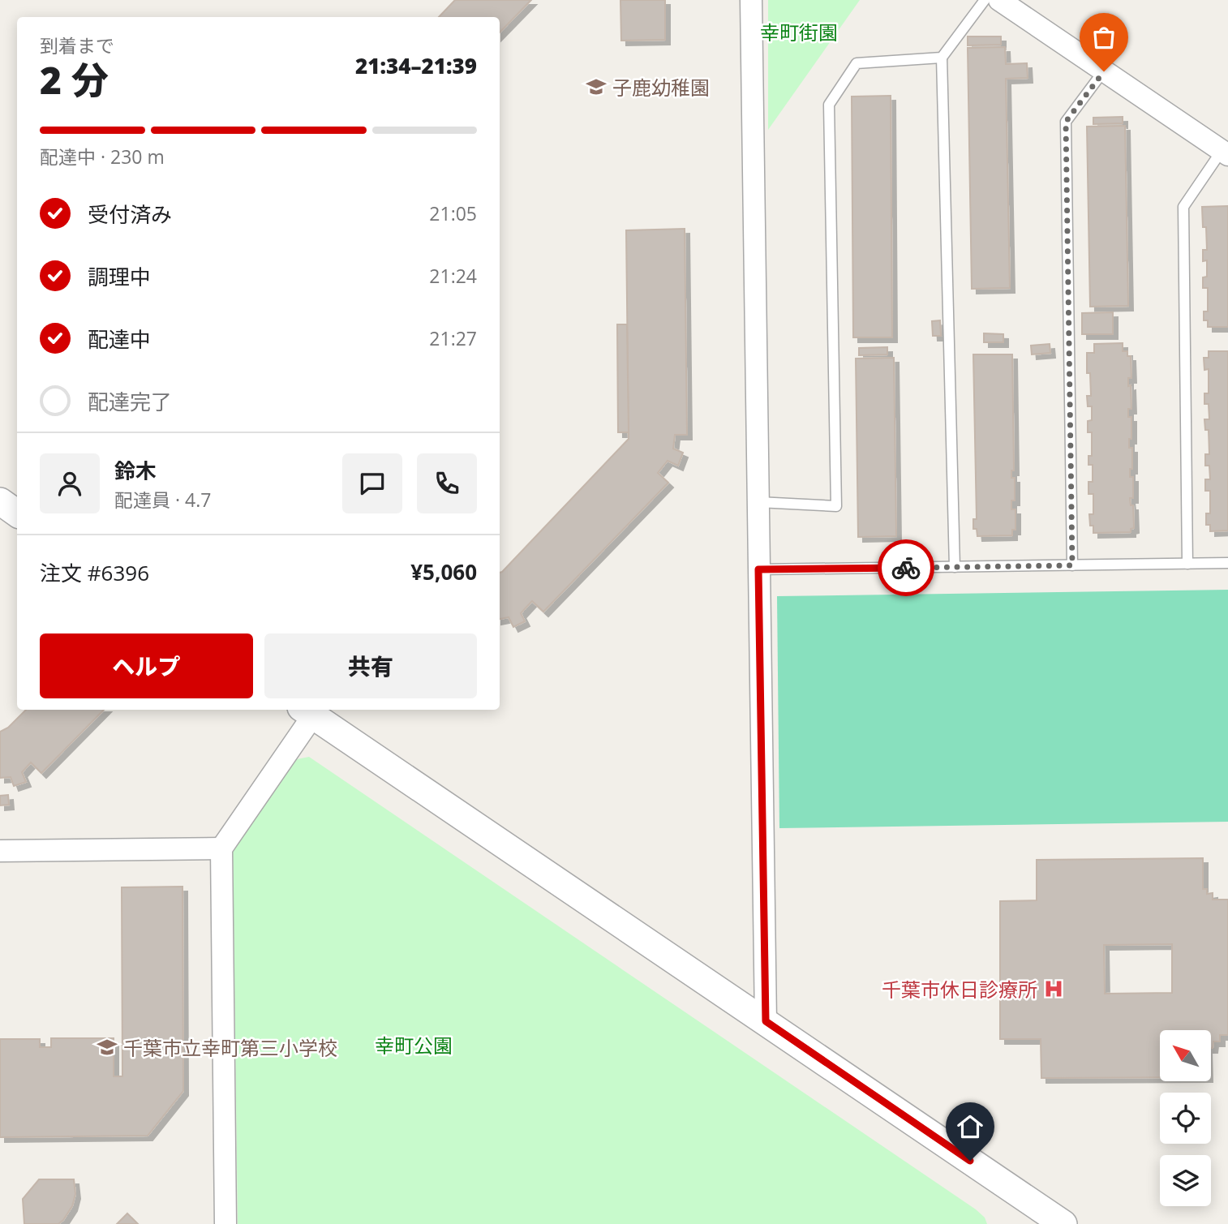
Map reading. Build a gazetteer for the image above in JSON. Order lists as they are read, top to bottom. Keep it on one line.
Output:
{"parks":["幸町街園","幸町公園"],"places":{"school or university":["子鹿幼稚園","千葉市立幸町第三小学校"],"hospital":["千葉市休日診療所"]},"north":"top left","page":{"heading":["2 分","到着まで","21:34–21:39"],"panel":["鈴木","配達員 · 4.7","注文 #6396","¥5,060"],"bar":"配達中 · 230 m","list":[["受付済み","21:05"],["調理中","21:24"],["配達中","21:27"],"配達完了"],"buttons":["ヘルプ","共有"]}}
